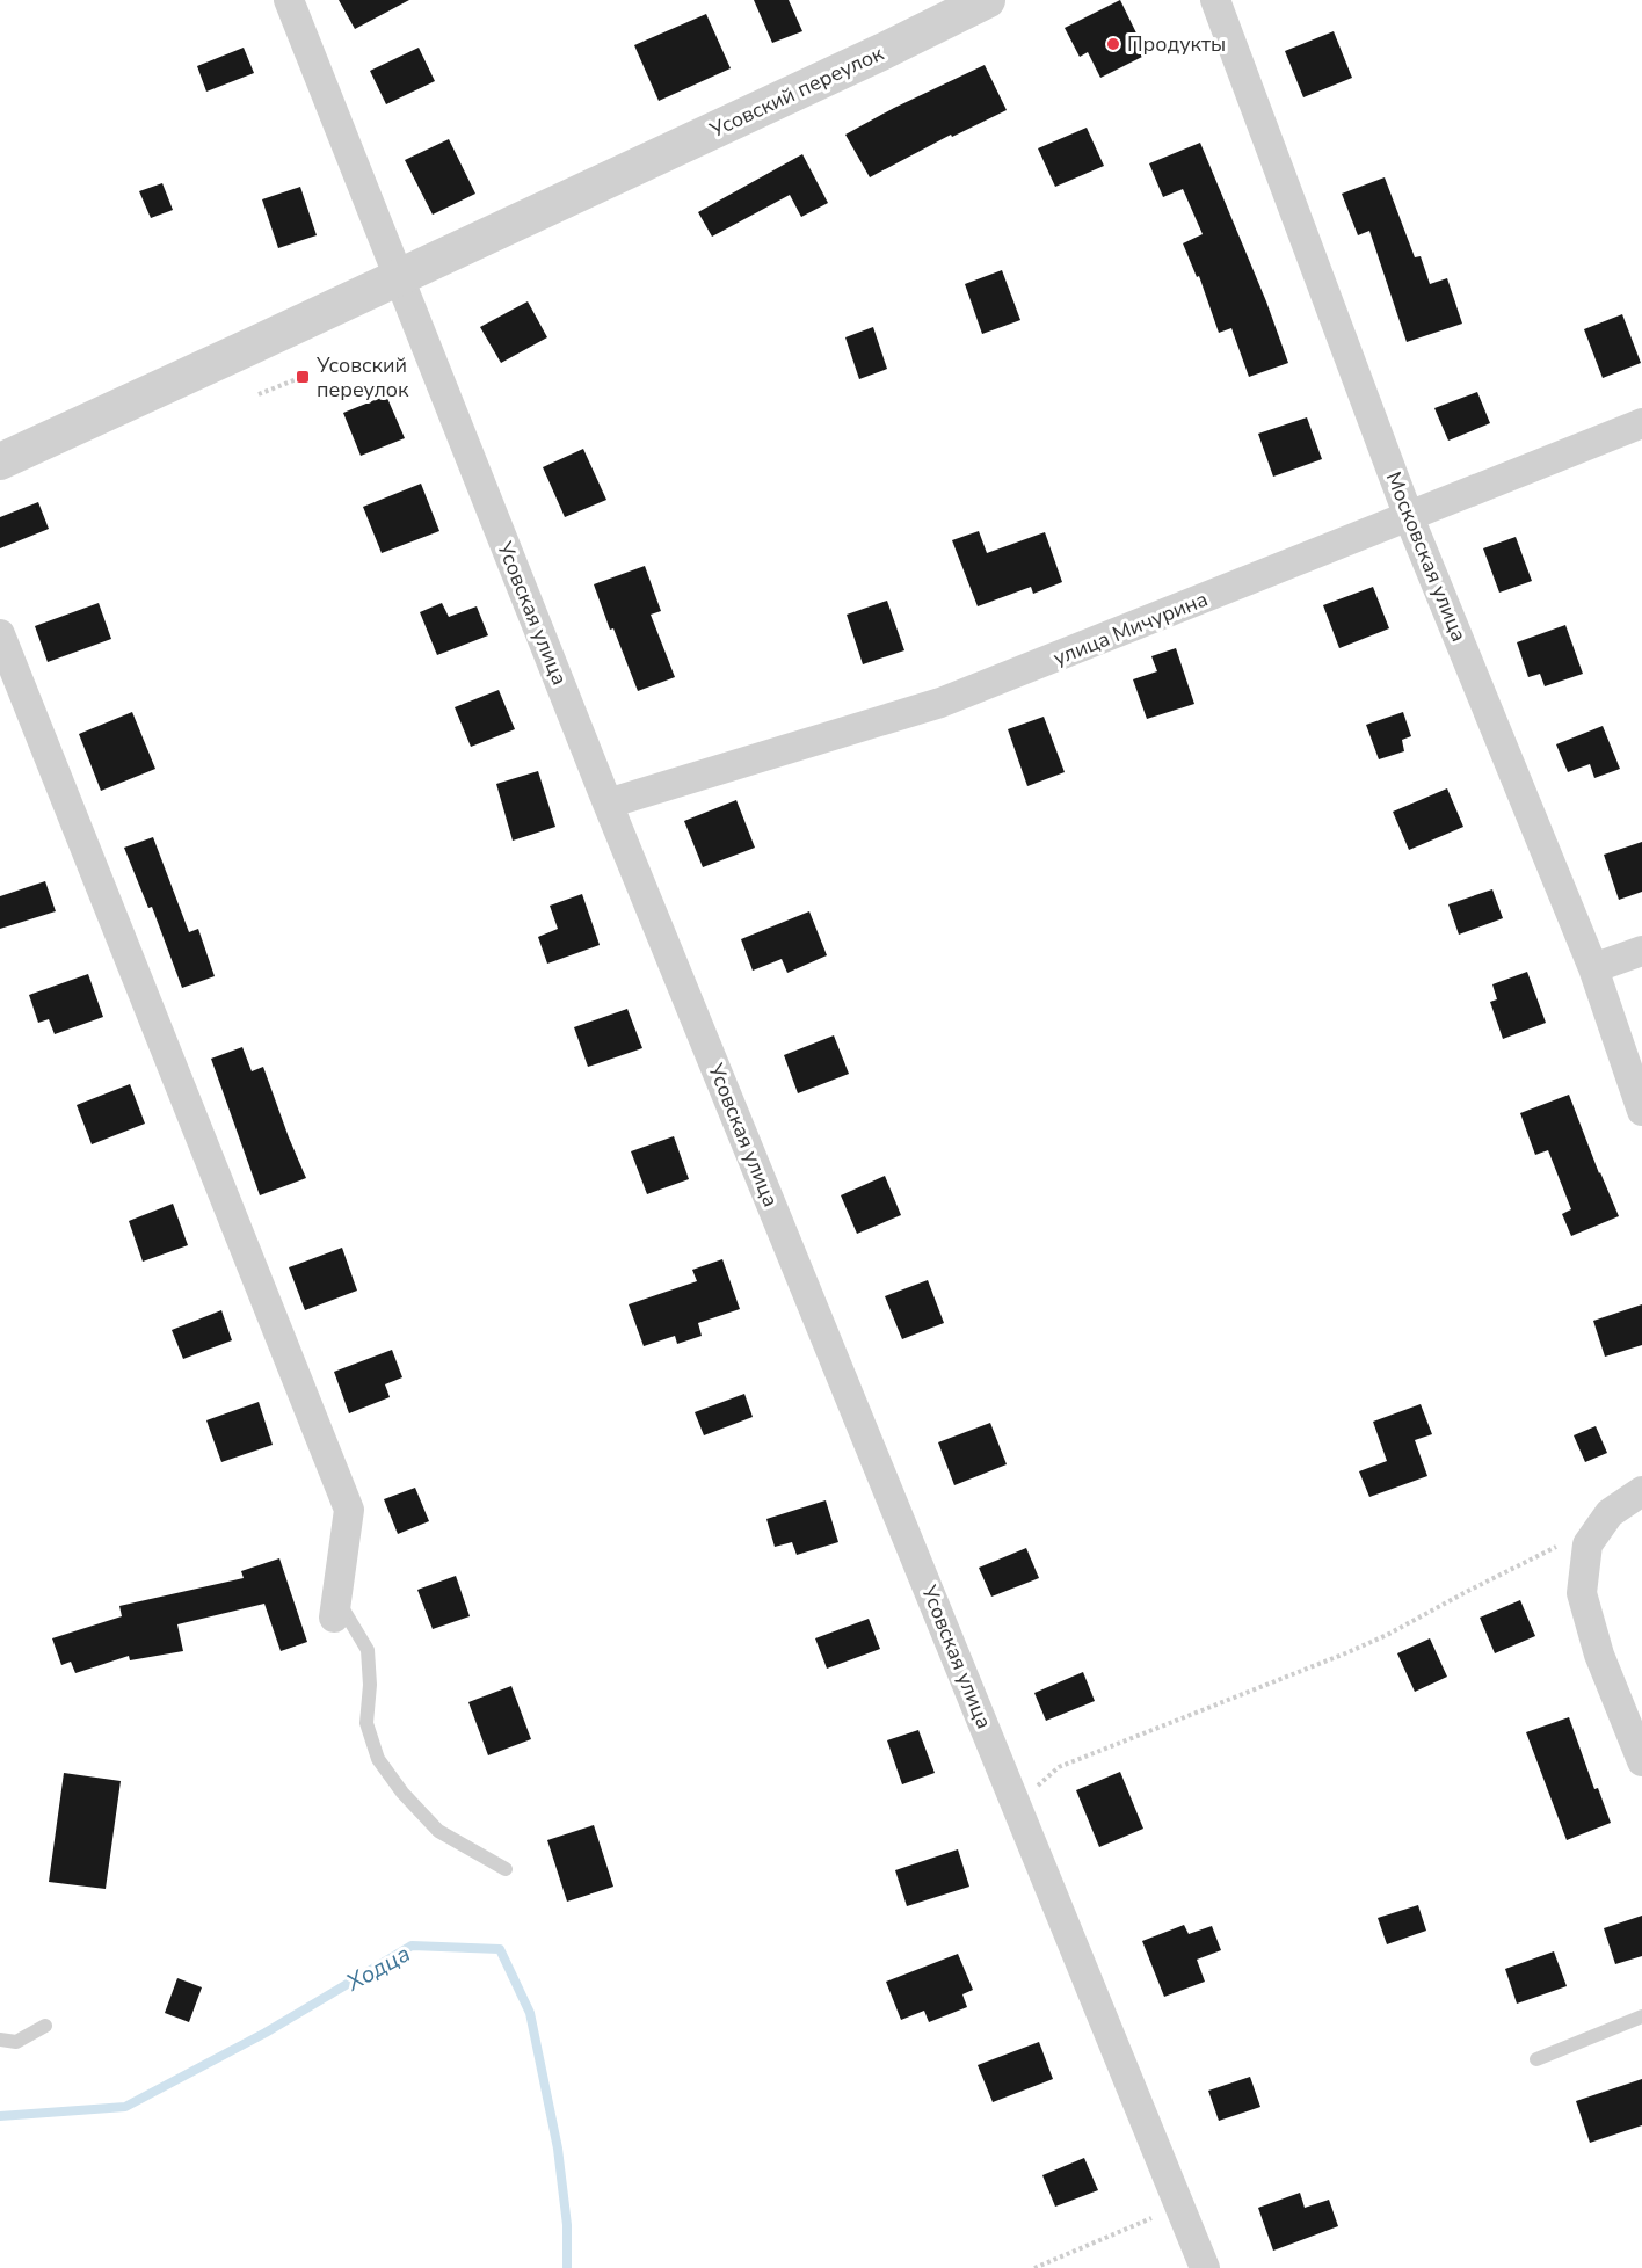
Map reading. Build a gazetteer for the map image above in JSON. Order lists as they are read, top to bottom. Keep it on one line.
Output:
{"streets":{"street":["Усовский переулок","Московская улица","Усовская улица","улица Мичурина"]},"crossings":[["Усовский переулок","Усовская улица"],["Московская улица","улица Мичурина"],["Усовская улица","улица Мичурина"]],"water":["Ходца"],"places":{"other":["Продукты"],"transit":["Усовский переулок"]}}
